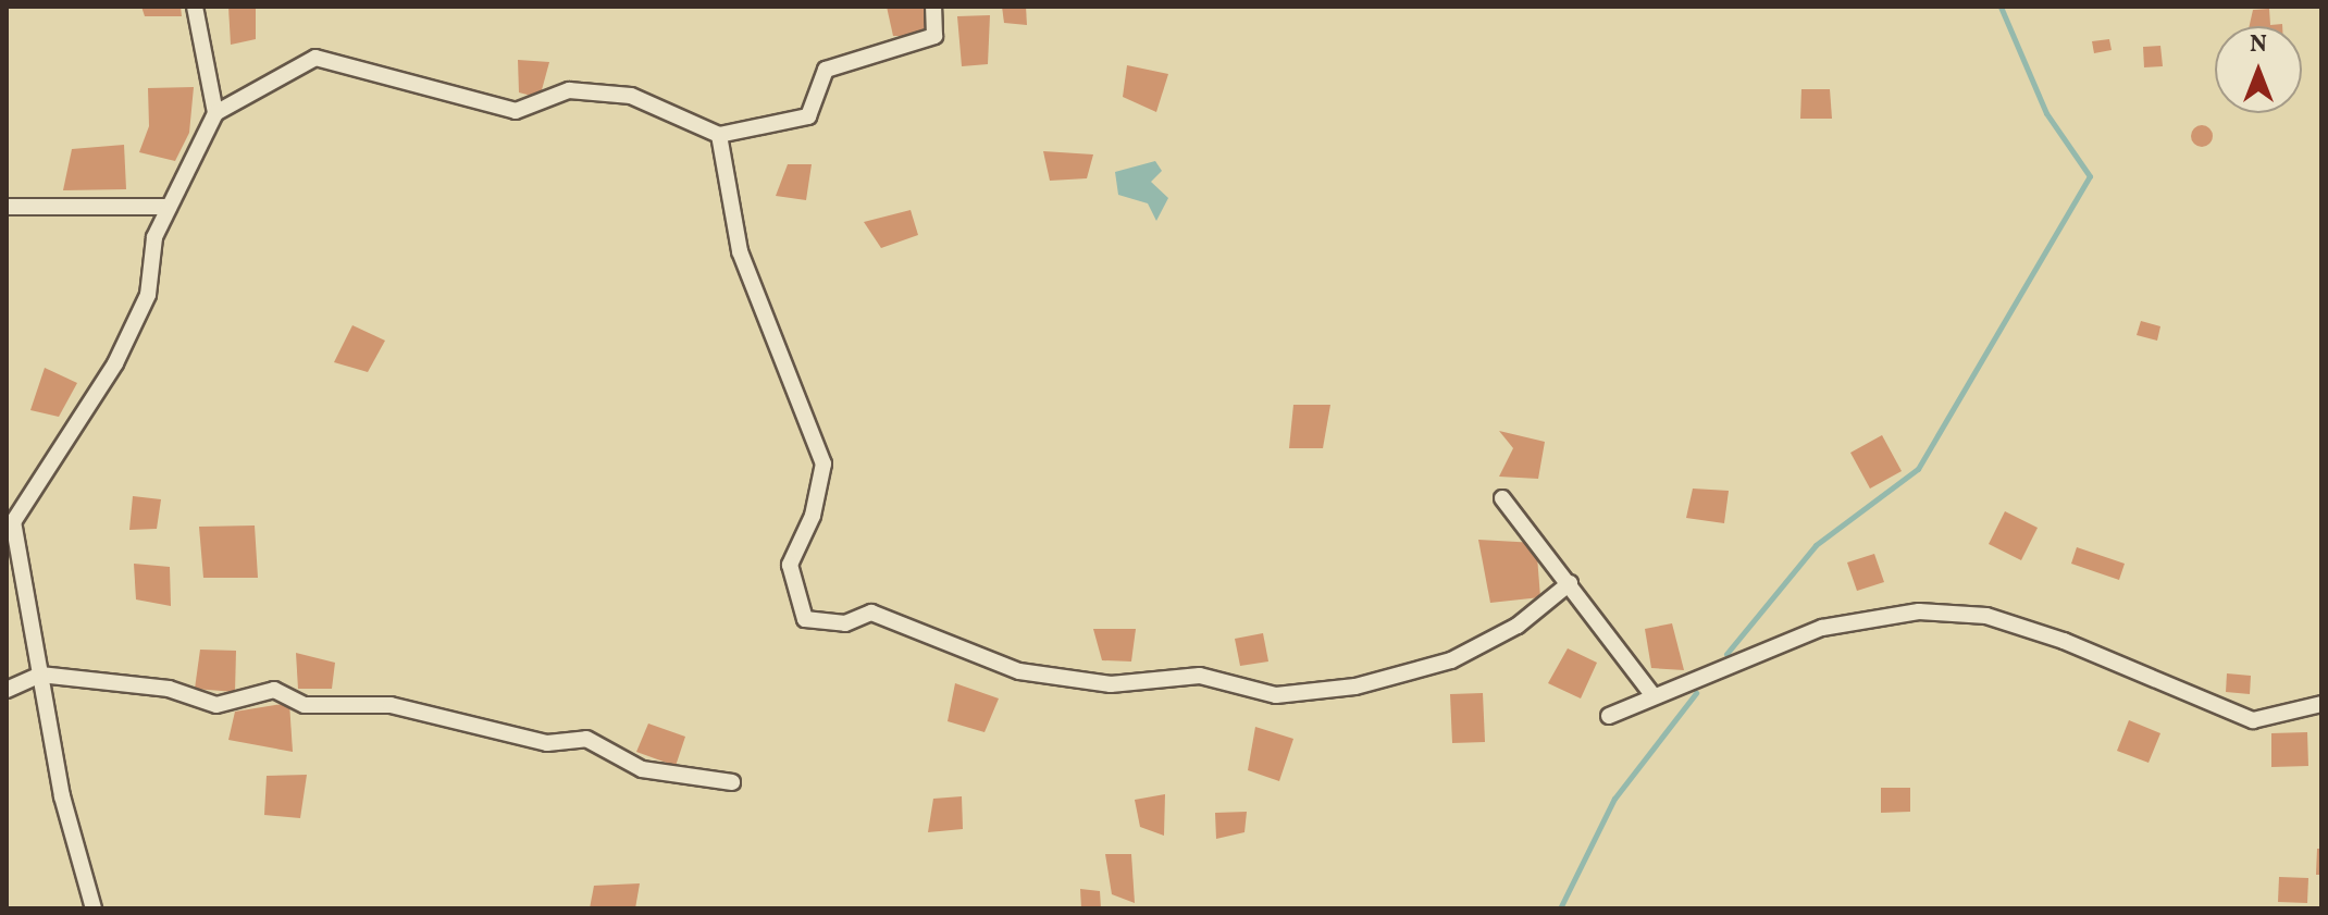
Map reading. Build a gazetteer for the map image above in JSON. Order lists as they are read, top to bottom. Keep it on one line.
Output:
{"north":"top"}
